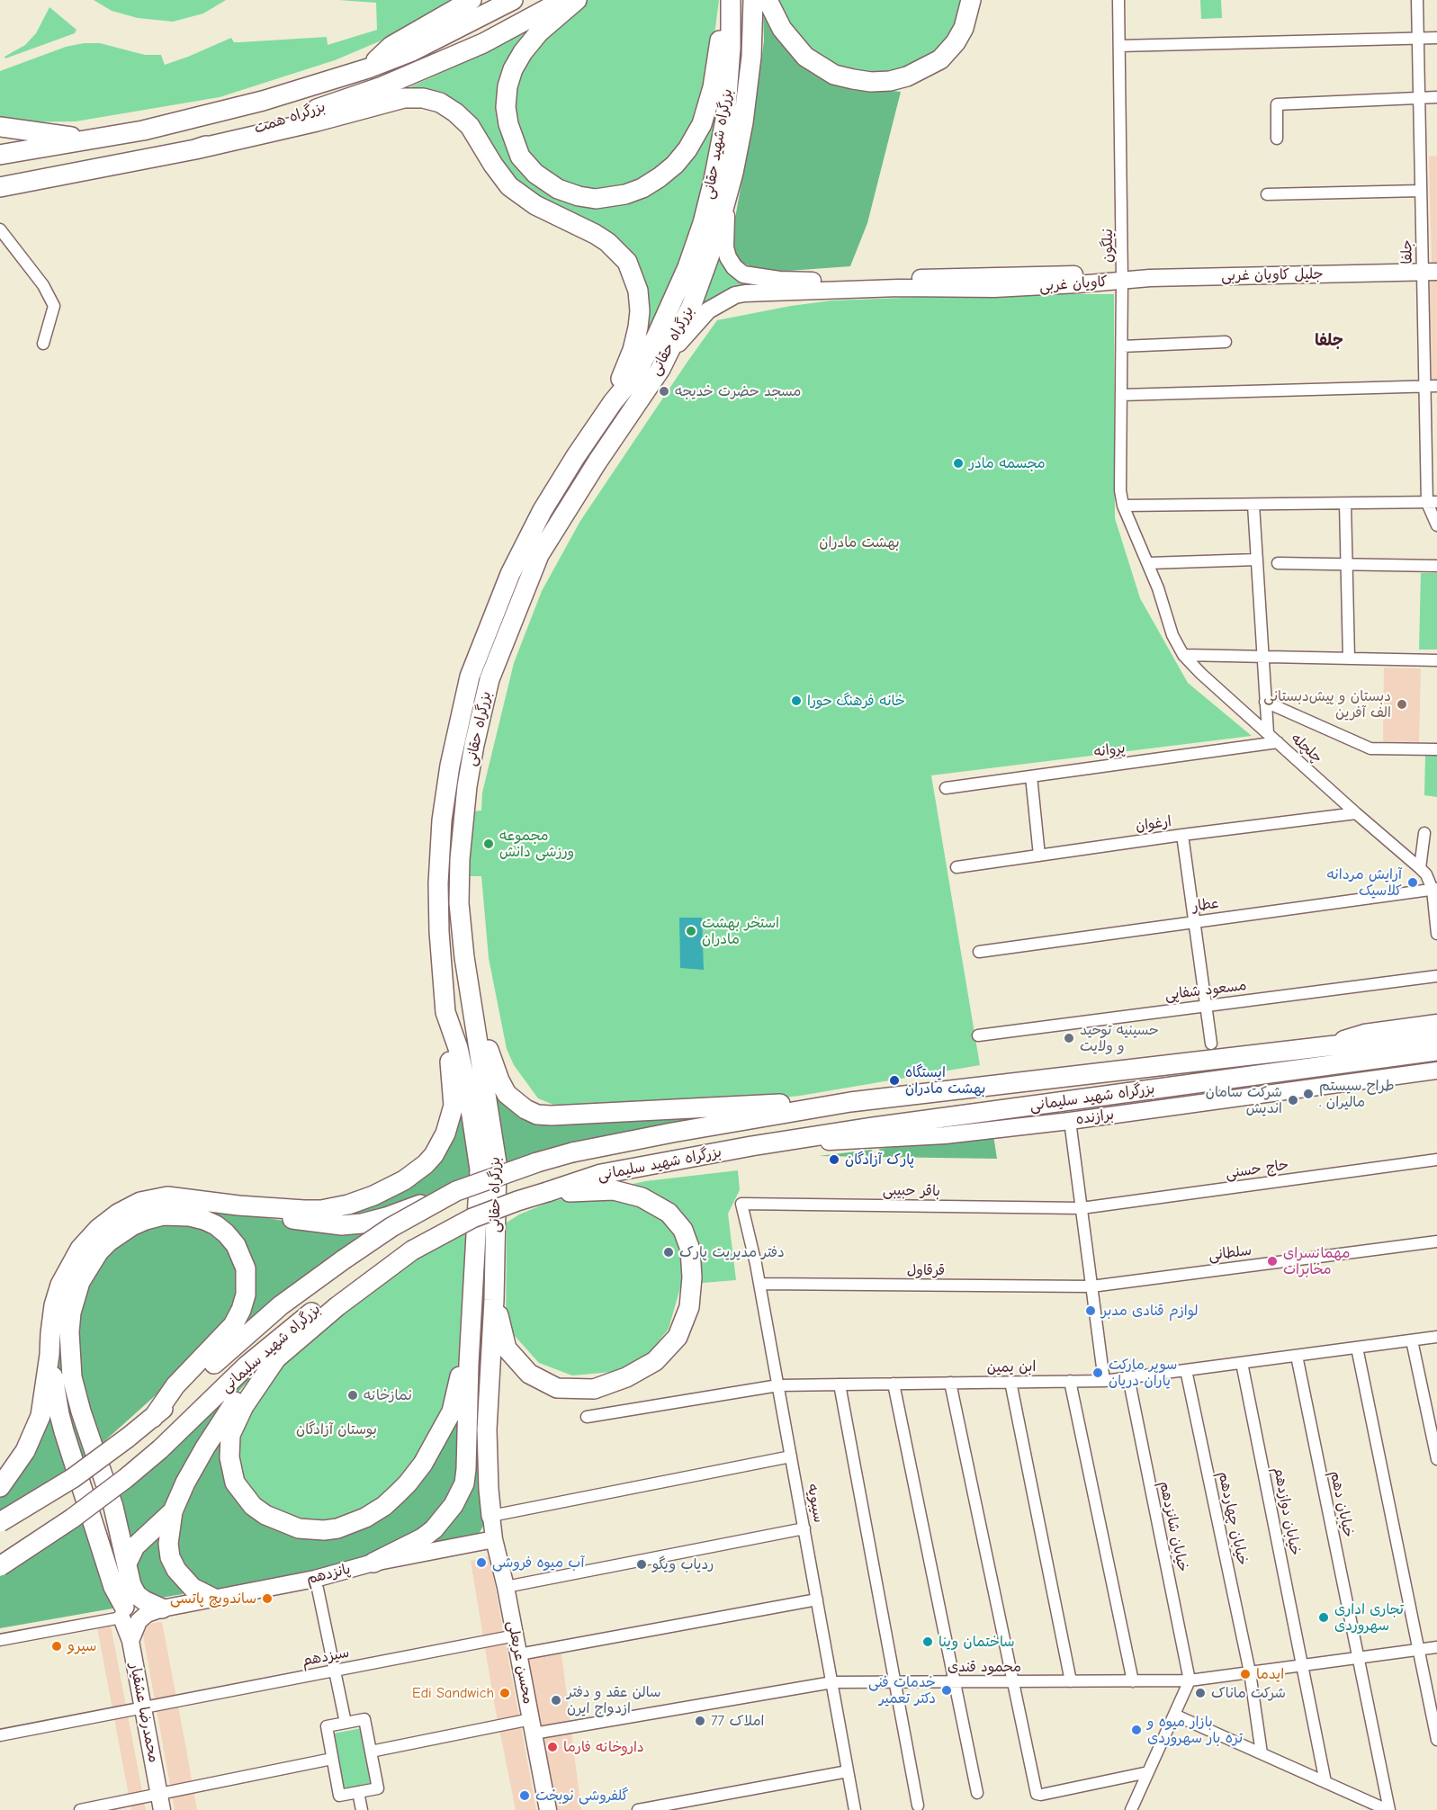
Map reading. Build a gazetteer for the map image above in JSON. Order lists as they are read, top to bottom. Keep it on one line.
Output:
{"streets":{"highway":["بزرگراه همت","بزرگراه شهید حقانی","بزرگراه حقانی","بزرگراه شهید سلیمانی"],"main road":["جلیل کاویان غربی","کاویان غربی","برازنده","پانزدهم","محسن عربعلی","محمدرضا عشقیار"],"street":["نیلگون","جلفا","چلچله","پروانه","ارغوان","عطار","مسعود شفاپی","حاج حسنی","باقر حبیبی","سلطانی","قرقاول","ابن یمین","سیبویه","خیابان دهم","خیابان دوازدهم","خیابان چهاردهم","خیابان شانزدهم","سیزدهم","محمود قندی"]},"crossings":[["بزرگراه شهید حقانی","بزرگراه حقانی"],["نیلگون","جلیل کاویان غربی"],["نیلگون","کاویان غربی"],["نیلگون","چلچله"],["جلفا","جلیل کاویان غربی"],["جلیل کاویان غربی","کاویان غربی"],["بزرگراه حقانی","پانزدهم"],["بزرگراه حقانی","محسن عربعلی"],["چلچله","پروانه"],["چلچله","ارغوان"],["چلچله","عطار"],["بزرگراه شهید سلیمانی","برازنده"],["حاج حسنی","باقر حبیبی"],["باقر حبیبی","سیبویه"],["سلطانی","قرقاول"],["قرقاول","سیبویه"],["ابن یمین","سیبویه"],["ابن یمین","خیابان دهم"],["ابن یمین","خیابان دوازدهم"],["ابن یمین","خیابان چهاردهم"],["ابن یمین","خیابان شانزدهم"],["سیبویه","محمود قندی"],["خیابان دهم","محمود قندی"],["خیابان دوازدهم","محمود قندی"],["خیابان چهاردهم","محمود قندی"],["خیابان شانزدهم","محمود قندی"],["پانزدهم","محسن عربعلی"],["پانزدهم","محمدرضا عشقیار"],["سیزدهم","محسن عربعلی"],["سیزدهم","محمدرضا عشقیار"],["محسن عربعلی","محمود قندی"]],"districts":["جلفا"],"parks":["بهشت مادران","بوستان آزادگان"],"places":["مسجد حضرت خدیجه","مجسمه مادر","خانه فرهنگ حورا","دبستان و پیش‌دبستانی الف آفرین","مجموعه ورزشی دانش","آرایش مردانه کلاسیک","استخر بهشت مادران","حسینیه توحید و ولایت","ایستگاه بهشت مادران","طراح سیستم . مالیران","شرکت سامان اندیش","پارک آزادگان","دفتر مدیریت پارک","مهمانسرای مخابرات","لوازم قنادى مدبر","سوپر مارکت یاران دریان","نمازخانه","آب میوه فروشی","ردیاب ویگو","ساندویچ پاتسی","تجاری اداری سهروردی","ساختمان وینا","سیرو","ایدما","خدمات فنی دکتر تعمیر","Edi Sandwich","شرکت ماناک","سالن عقد و دفتر ازدواج ایرن","املاک 77","بازار میوه و تره بار سهروردی","داروخانه فارما","گلفروشی نوبخت"]}
